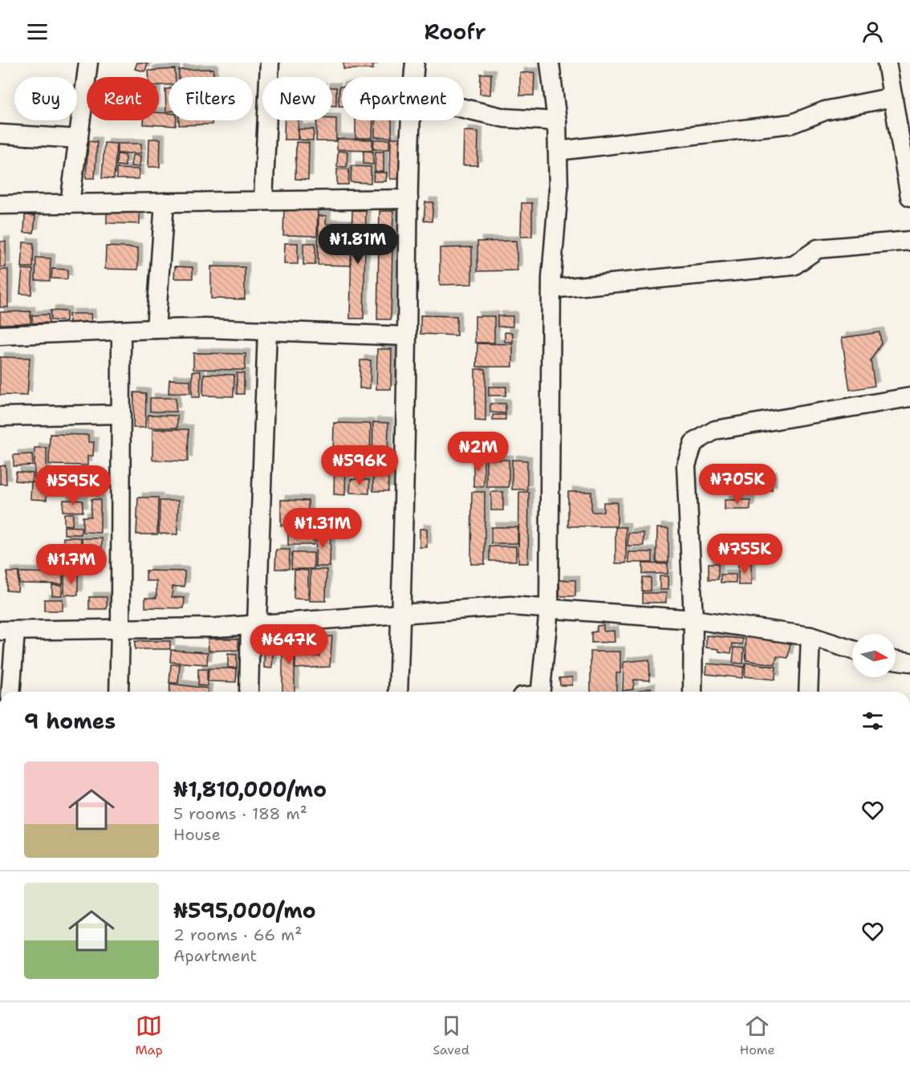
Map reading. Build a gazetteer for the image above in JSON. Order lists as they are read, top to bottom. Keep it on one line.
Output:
{"north":"right","page":{"header":"Roofr","chip":["Buy","Rent","Filters","New","Apartment"],"price":["₦1.81M","₦2M","₦596K","₦705K","₦595K","₦1.31M","₦755K","₦1.7M","₦647K"],"heading":"9 homes","list":[{"name":"₦1,810,000/mo","note":"5 rooms · 188 m² · House"},{"name":"₦595,000/mo","note":"2 rooms · 66 m² · Apartment"}],"tabs":["Map","Saved","Home"]}}
